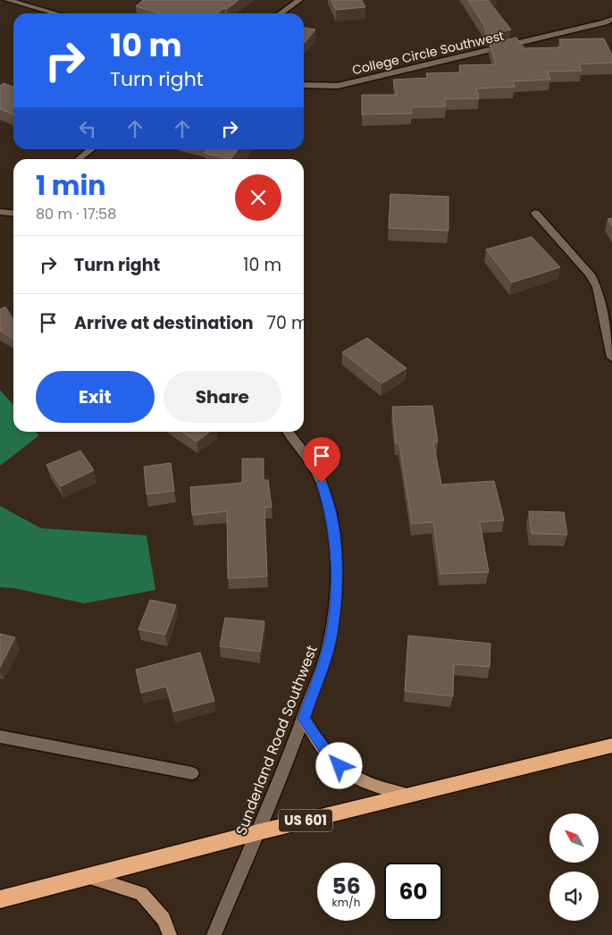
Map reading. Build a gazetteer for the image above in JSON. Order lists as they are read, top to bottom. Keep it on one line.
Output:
{"streets":{"highway":["US 601"],"street":["College Circle Southwest","Sunderland Road Southwest"]},"crossings":[["Sunderland Road Southwest","US 601"]],"north":"top left","page":{"turn":["10 m","Turn right"],"heading":["1 min","80 m · 17:58"],"list":[{"name":"Turn right","value":"10 m"},{"name":"Arrive at destination","value":"70 m"}],"buttons":["Exit","Share"],"speed":"56 km/h","limit":"60"}}
